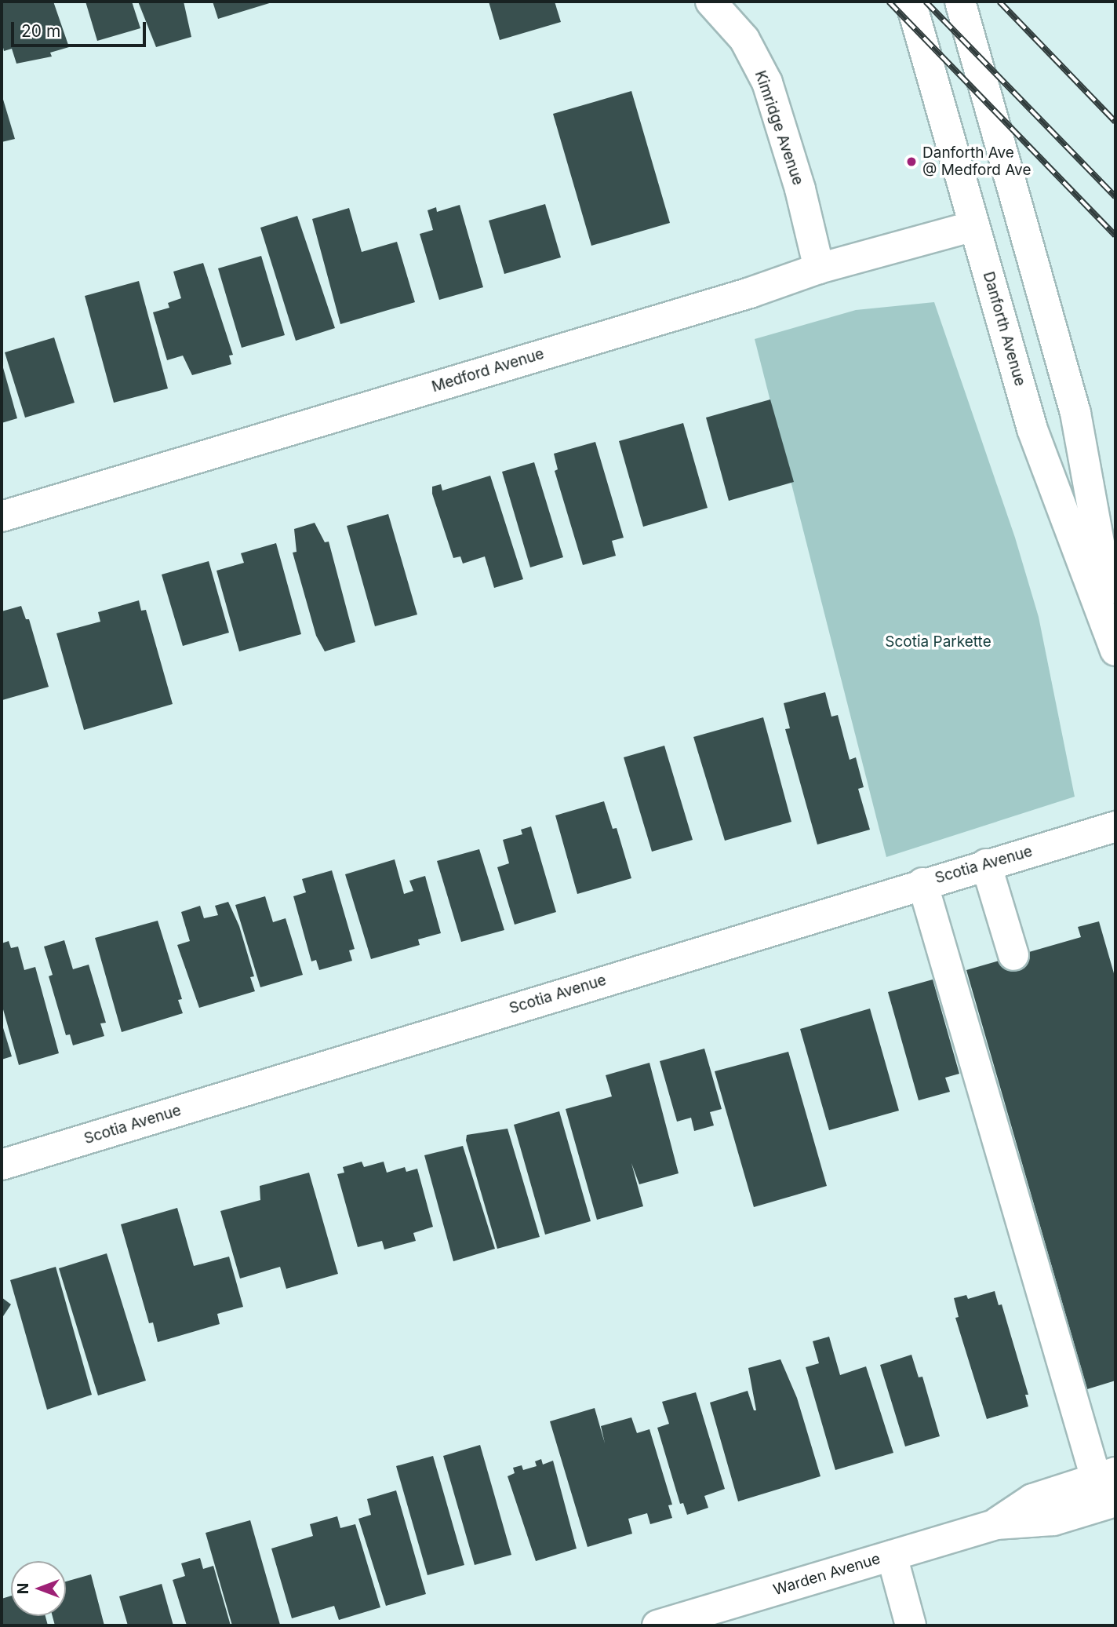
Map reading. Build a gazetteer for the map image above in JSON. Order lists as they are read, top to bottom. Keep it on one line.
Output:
{"streets":{"street":["Kimridge Avenue","Danforth Avenue","Medford Avenue","Scotia Avenue","Warden Avenue"]},"crossings":[["Kimridge Avenue","Medford Avenue"],["Danforth Avenue","Medford Avenue"]],"parks":["Scotia Parkette"],"places":["Danforth Ave @ Medford Ave"],"scale_bar":"20 m","north":"left"}
